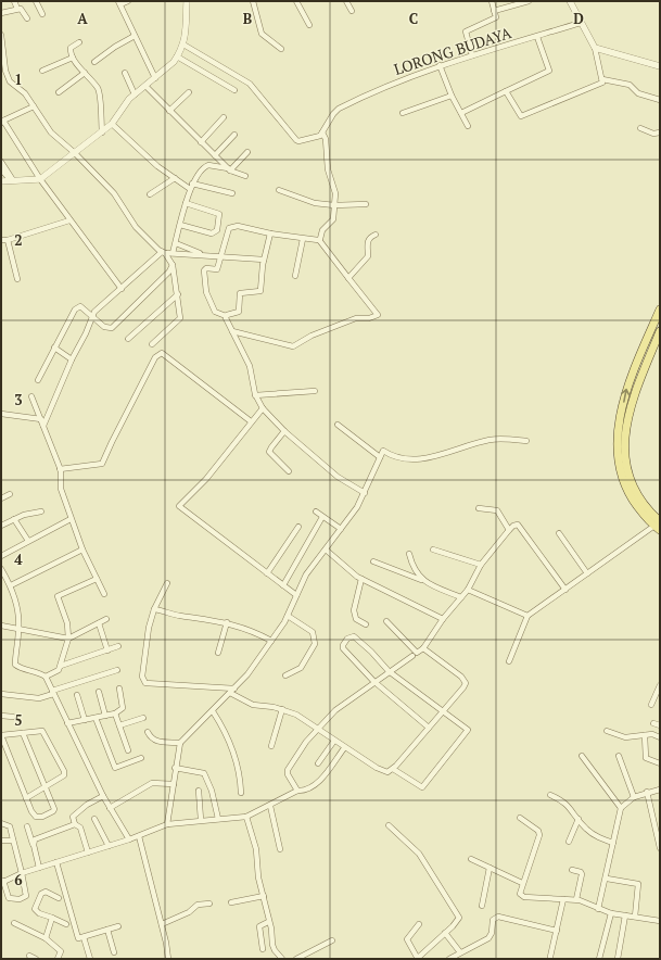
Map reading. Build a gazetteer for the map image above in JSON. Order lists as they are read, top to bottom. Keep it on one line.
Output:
{"streets":{"street":["LORONG BUDAYA"]},"grid":{"columns":["A","B","C","D"],"rows":["1","2","3","4","5","6"]}}
